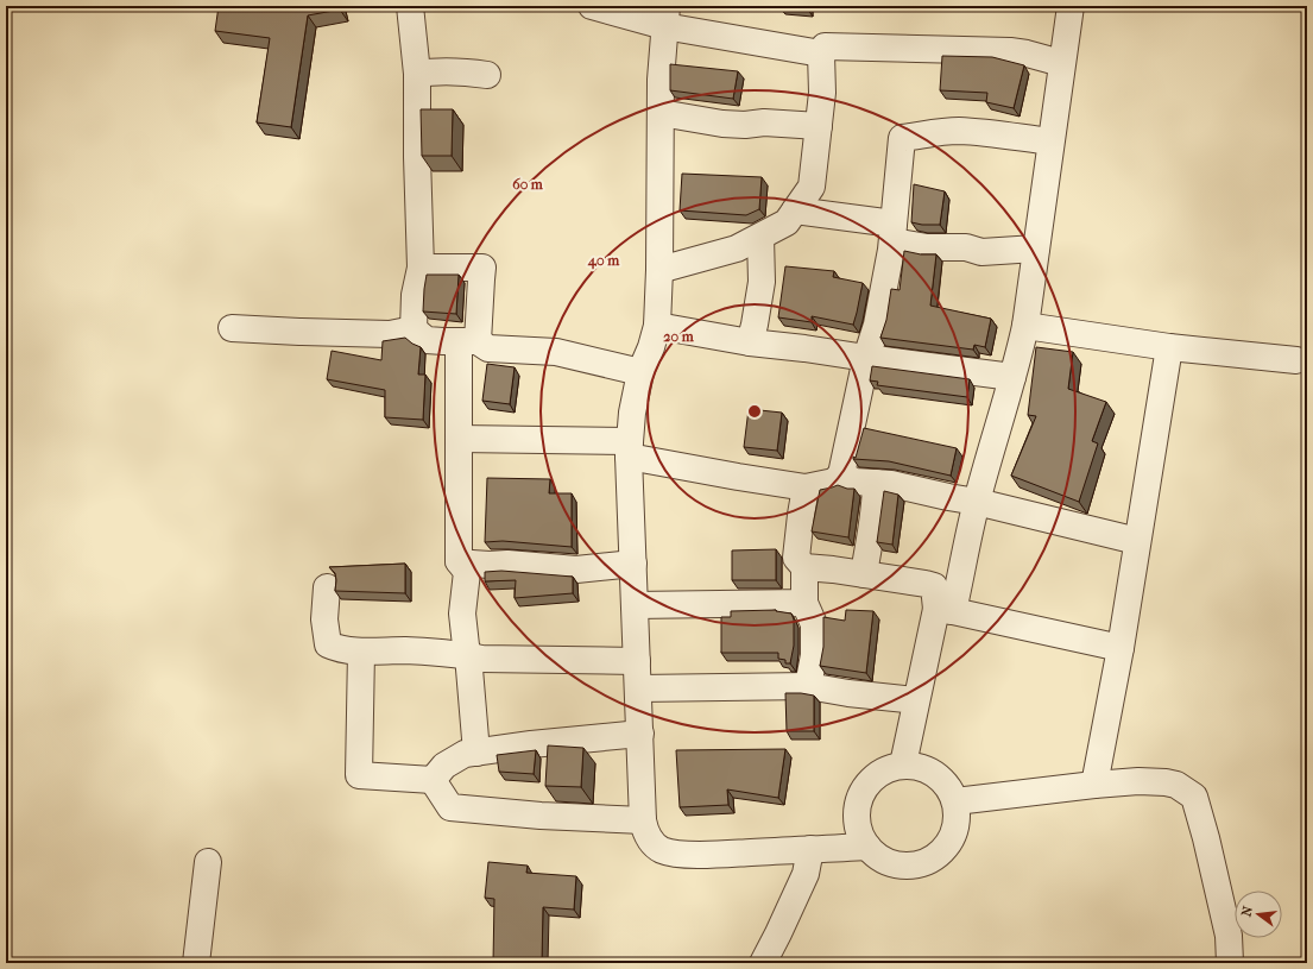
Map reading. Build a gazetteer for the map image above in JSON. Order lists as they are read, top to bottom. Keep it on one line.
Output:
{"north":"left","rings":["60 m","40 m","20 m"]}
